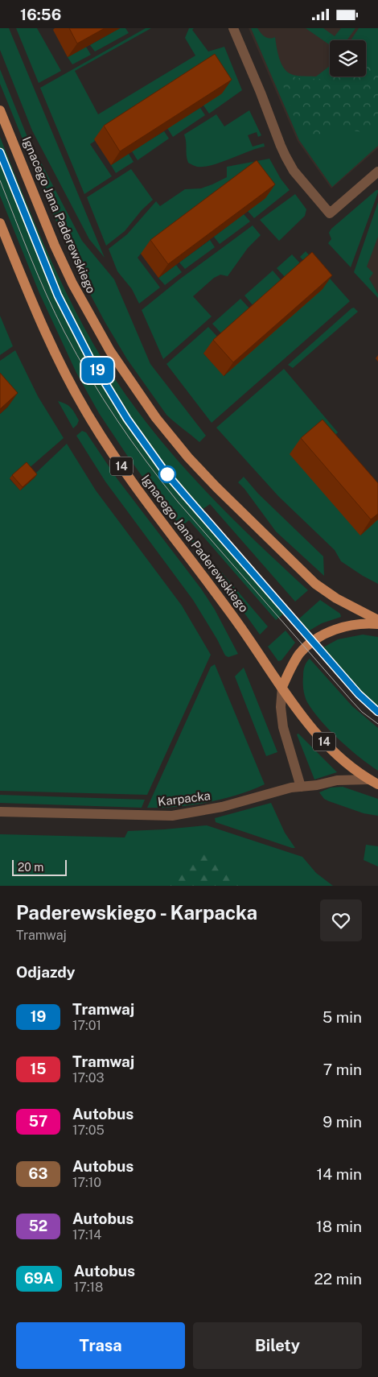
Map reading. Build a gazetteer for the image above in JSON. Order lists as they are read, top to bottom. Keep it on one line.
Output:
{"streets":{"main road":["Ignacego Jana Paderewskiego","14"],"street":["Karpacka"]},"crossings":[["Ignacego Jana Paderewskiego","Karpacka"]],"lines":["tram line 19"],"scale_bar":"20 m","page":{"status":"16:56","on_map":"19","scale":"20 m","heading":[["Paderewskiego - Karpacka","Tramwaj"],"Odjazdy"],"list":[{"mark":"19","name":"Tramwaj","note":"17:01","value":"5 min"},{"mark":"15","name":"Tramwaj","note":"17:03","value":"7 min"},{"mark":"57","name":"Autobus","note":"17:05","value":"9 min"},{"mark":"63","name":"Autobus","note":"17:10","value":"14 min"},{"mark":"52","name":"Autobus","note":"17:14","value":"18 min"},{"mark":"69A","name":"Autobus","note":"17:18","value":"22 min"}],"buttons":["Trasa","Bilety"]}}
